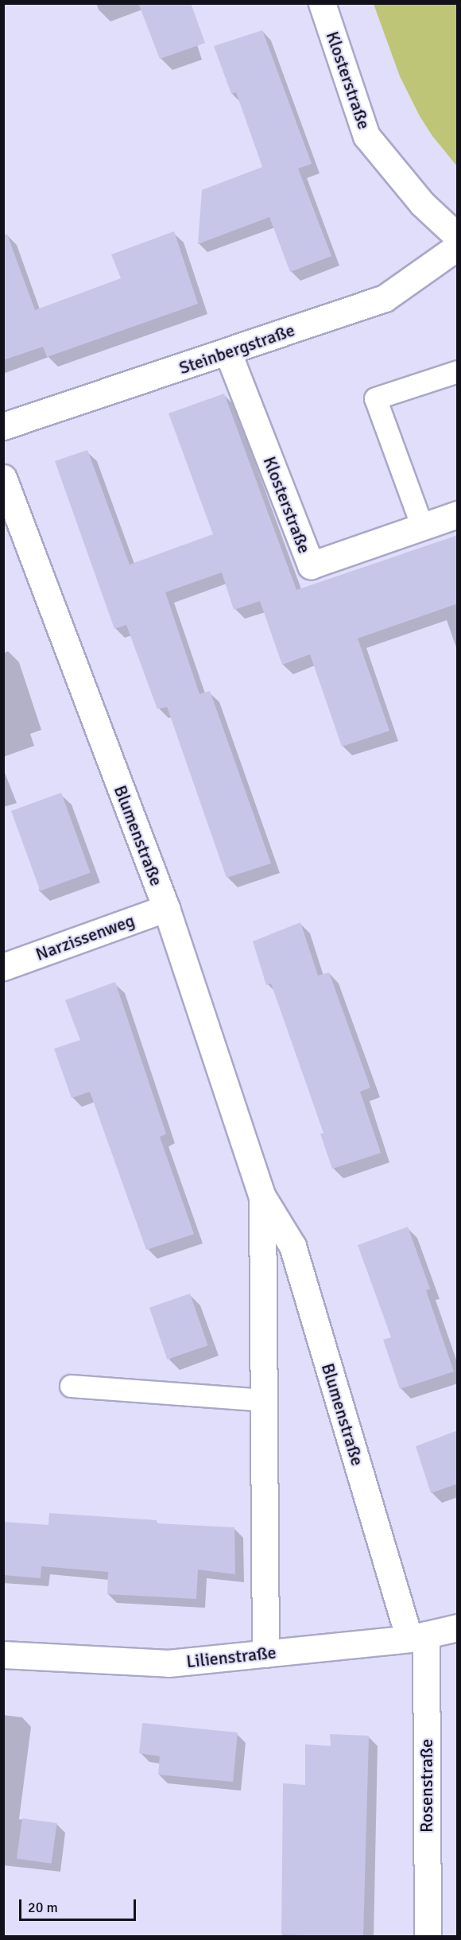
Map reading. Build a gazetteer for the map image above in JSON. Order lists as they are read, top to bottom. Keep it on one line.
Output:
{"streets":{"street":["Klosterstraße","Steinbergstraße","Blumenstraße","Narzissenweg","Lilienstraße","Rosenstraße"]},"crossings":[["Klosterstraße","Steinbergstraße"],["Blumenstraße","Narzissenweg"],["Blumenstraße","Lilienstraße"],["Blumenstraße","Rosenstraße"],["Lilienstraße","Rosenstraße"]],"scale_bar":"20 m"}
